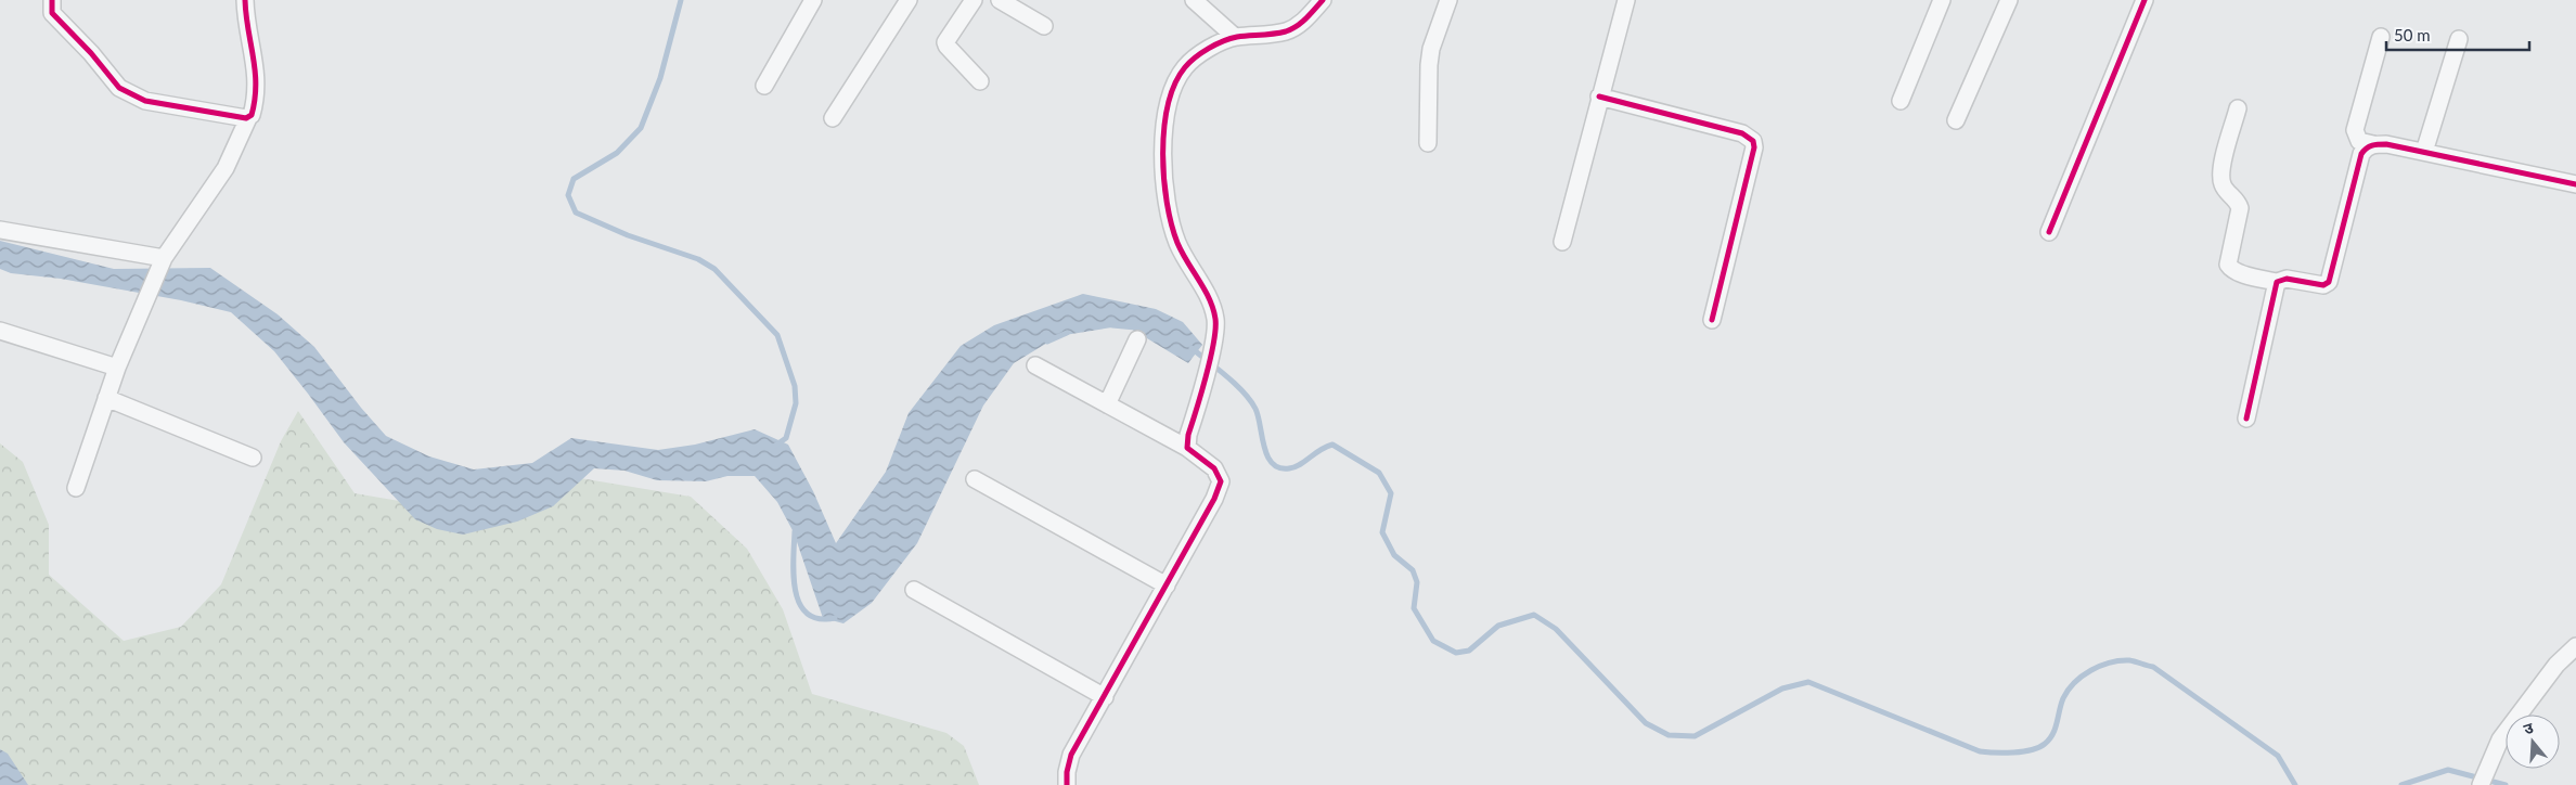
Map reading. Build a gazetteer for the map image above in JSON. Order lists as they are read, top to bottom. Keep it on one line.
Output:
{"scale_bar":"50 m","north":"top"}
